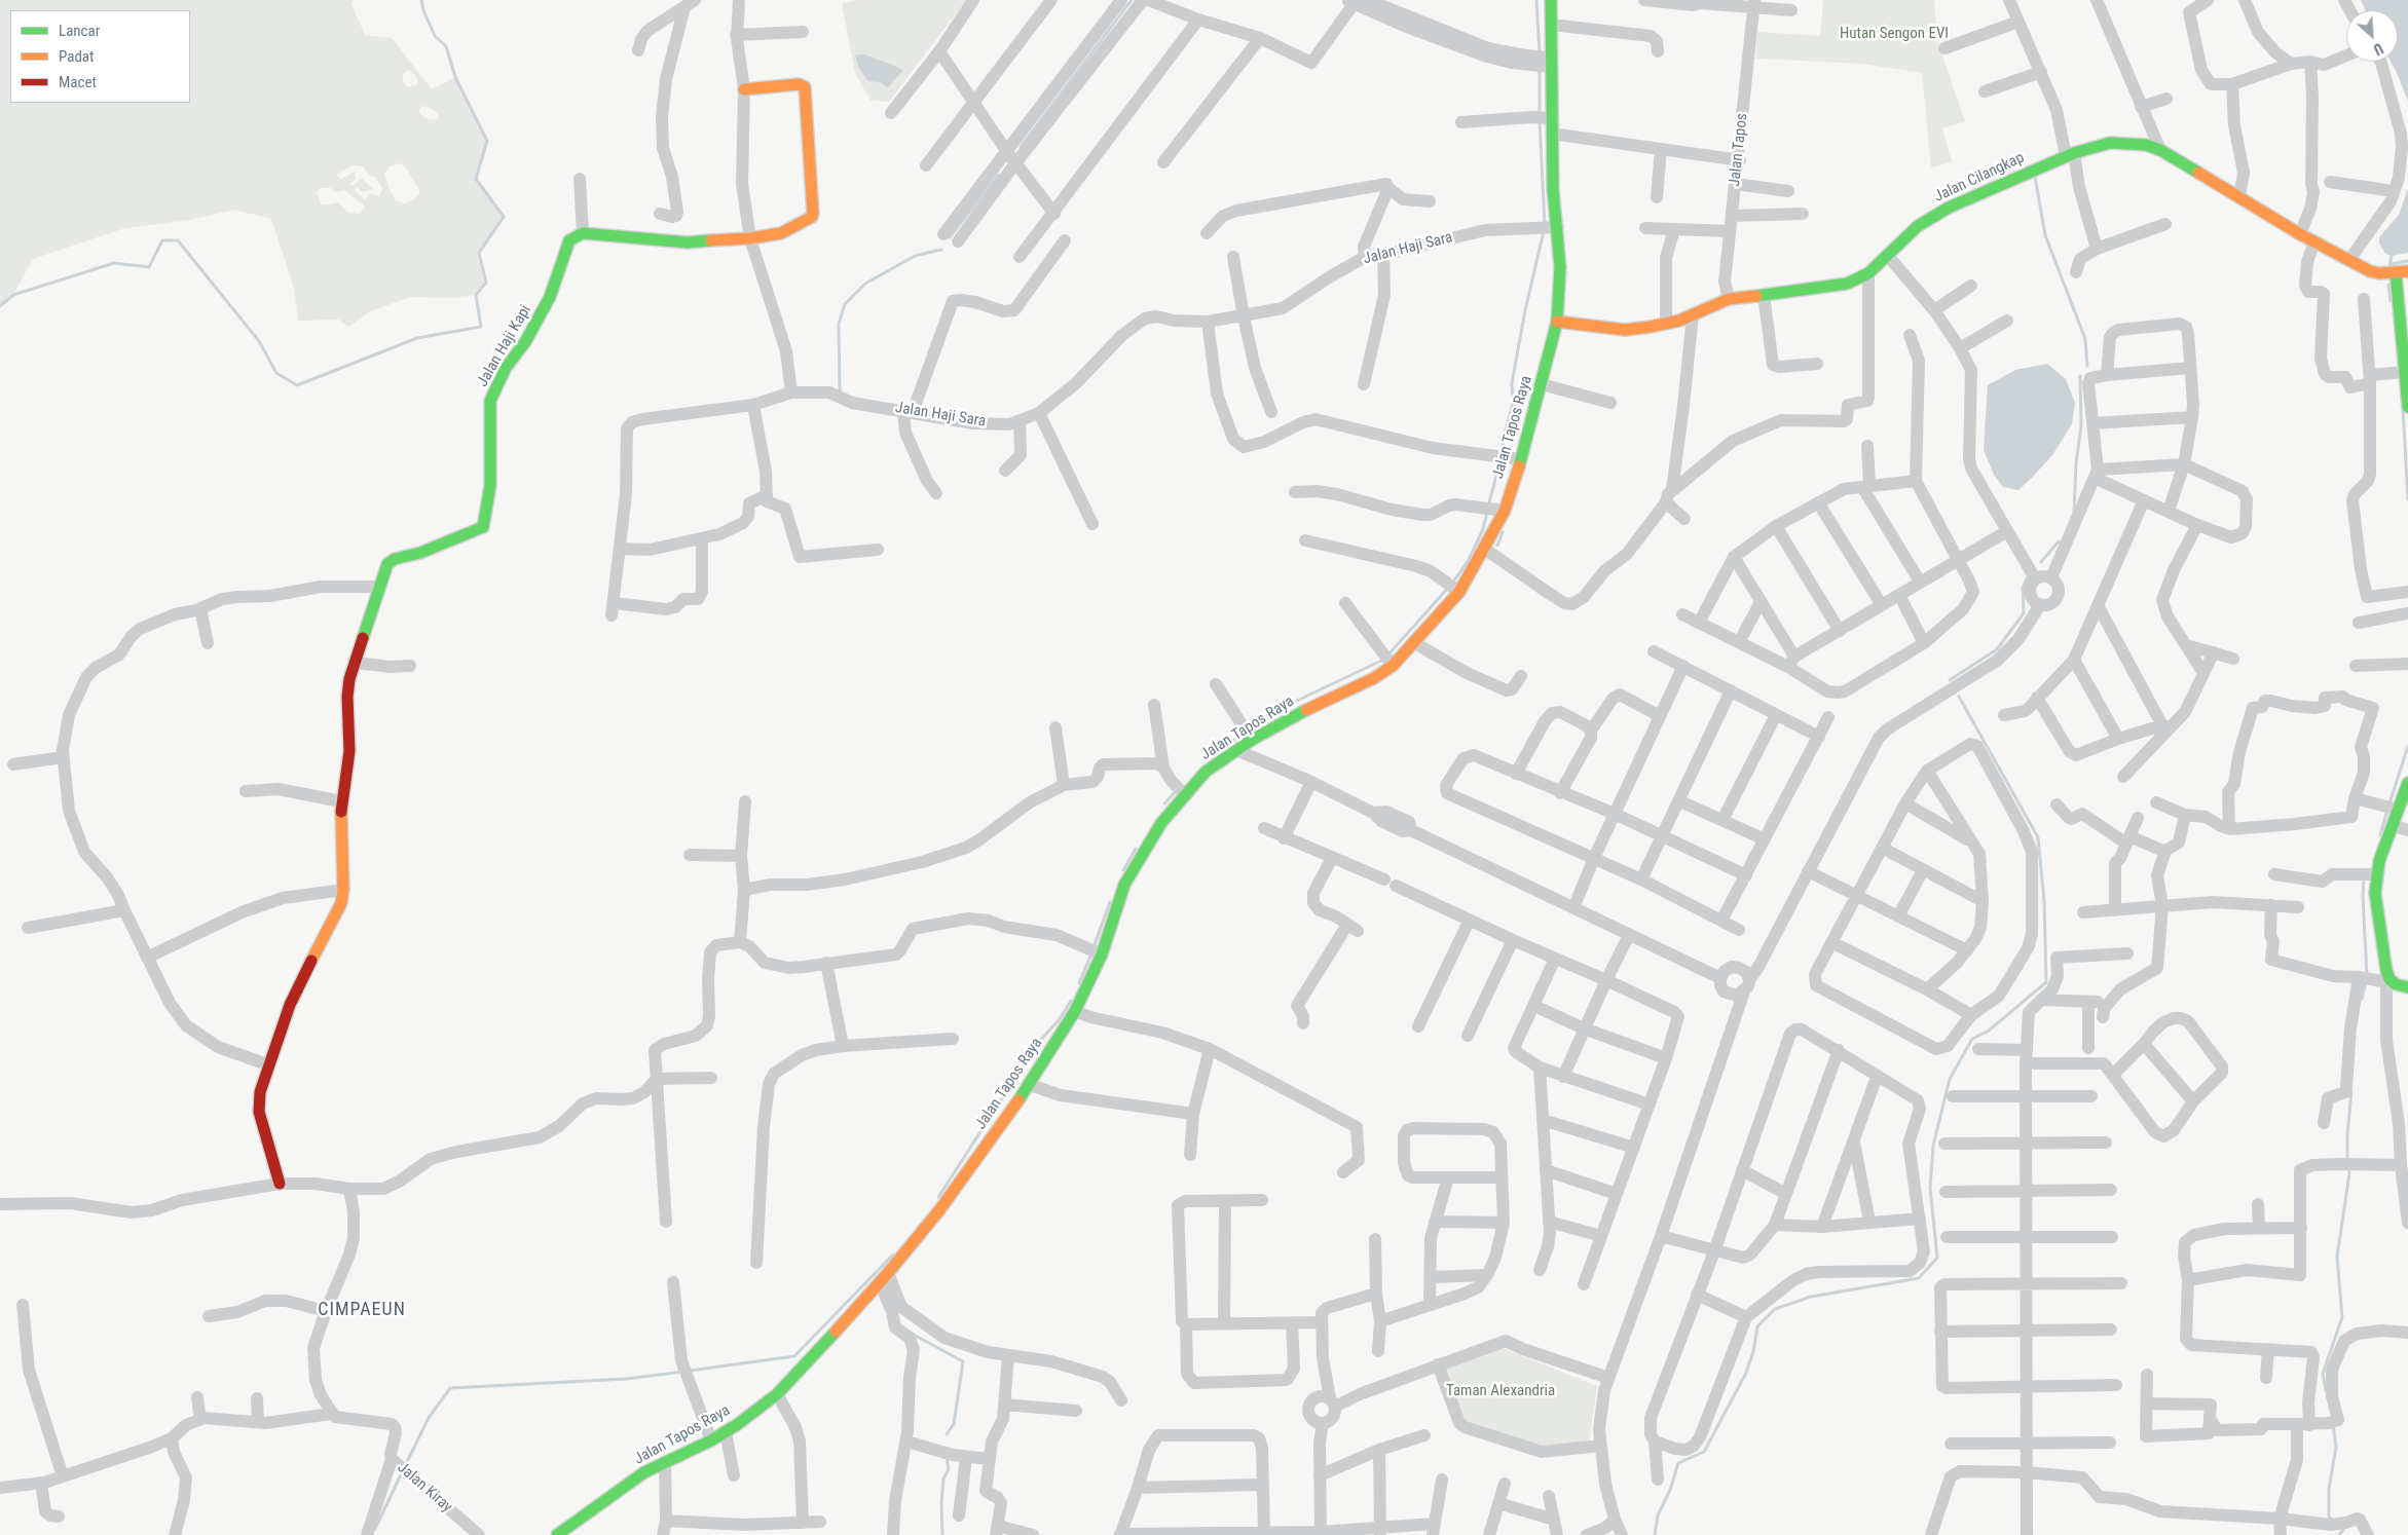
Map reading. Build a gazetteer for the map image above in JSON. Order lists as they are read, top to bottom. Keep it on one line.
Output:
{"streets":{"street":["Jalan Tapos","Jalan Cilangkap","Jalan Haji Sara","Jalan Haji Kapi","Jalan Tapos Raya","Jalan Kiray"]},"crossings":[["Jalan Tapos","Jalan Cilangkap"],["Jalan Cilangkap","Jalan Tapos Raya"],["Jalan Haji Sara","Jalan Tapos Raya"]],"districts":["CIMPAEUN"],"parks":["Hutan Sengon EVI","Taman Alexandria"],"legend":["Lancar","Padat","Macet"],"north":"bottom right"}
